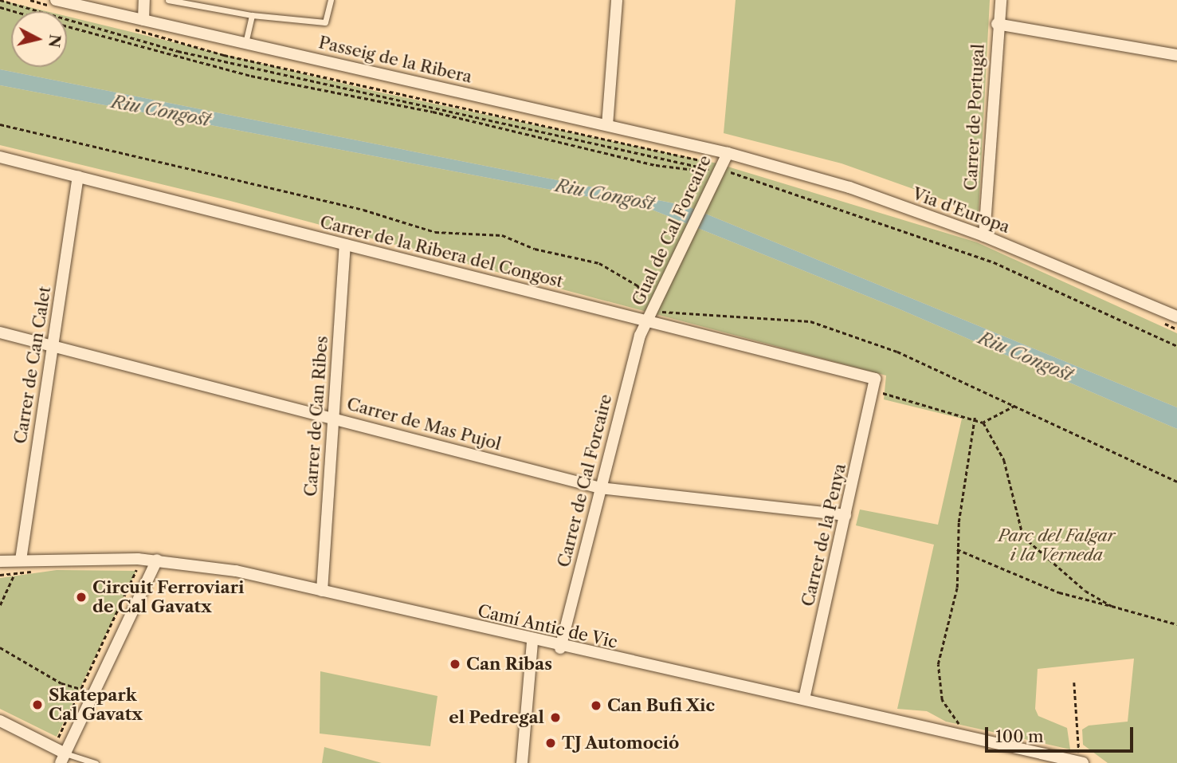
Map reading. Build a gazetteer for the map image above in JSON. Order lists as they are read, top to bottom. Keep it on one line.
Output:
{"streets":{"street":["Passeig de la Ribera","Carrer de Portugal","Via d'Europa","Gual de Cal Forcaire","Carrer de la Ribera del Congost","Carrer de Can Calet","Carrer de Can Ribes","Carrer de Mas Pujol","Carrer de Cal Forcaire","Carrer de la Penya","Camí Antic de Vic"]},"crossings":[["Passeig de la Ribera","Via d'Europa"],["Passeig de la Ribera","Gual de Cal Forcaire"],["Carrer de Portugal","Via d'Europa"],["Via d'Europa","Gual de Cal Forcaire"],["Gual de Cal Forcaire","Carrer de la Ribera del Congost"],["Gual de Cal Forcaire","Carrer de Cal Forcaire"],["Carrer de la Ribera del Congost","Carrer de Can Calet"],["Carrer de la Ribera del Congost","Carrer de Can Ribes"],["Carrer de la Ribera del Congost","Carrer de Cal Forcaire"],["Carrer de la Ribera del Congost","Carrer de la Penya"],["Carrer de Can Calet","Carrer de Mas Pujol"],["Carrer de Can Calet","Camí Antic de Vic"],["Carrer de Can Ribes","Carrer de Mas Pujol"],["Carrer de Can Ribes","Camí Antic de Vic"],["Carrer de Mas Pujol","Carrer de Cal Forcaire"],["Carrer de Mas Pujol","Carrer de la Penya"],["Carrer de Cal Forcaire","Camí Antic de Vic"],["Carrer de la Penya","Camí Antic de Vic"]],"water":["Riu Congost"],"parks":["Parc del Falgar i la Verneda"],"places":["Circuit Ferroviari de Cal Gavatx","Can Ribas","Skatepark Cal Gavatx","Can Bufi Xic","el Pedregal","TJ Automoció"],"scale_bar":"100 m","north":"right"}
